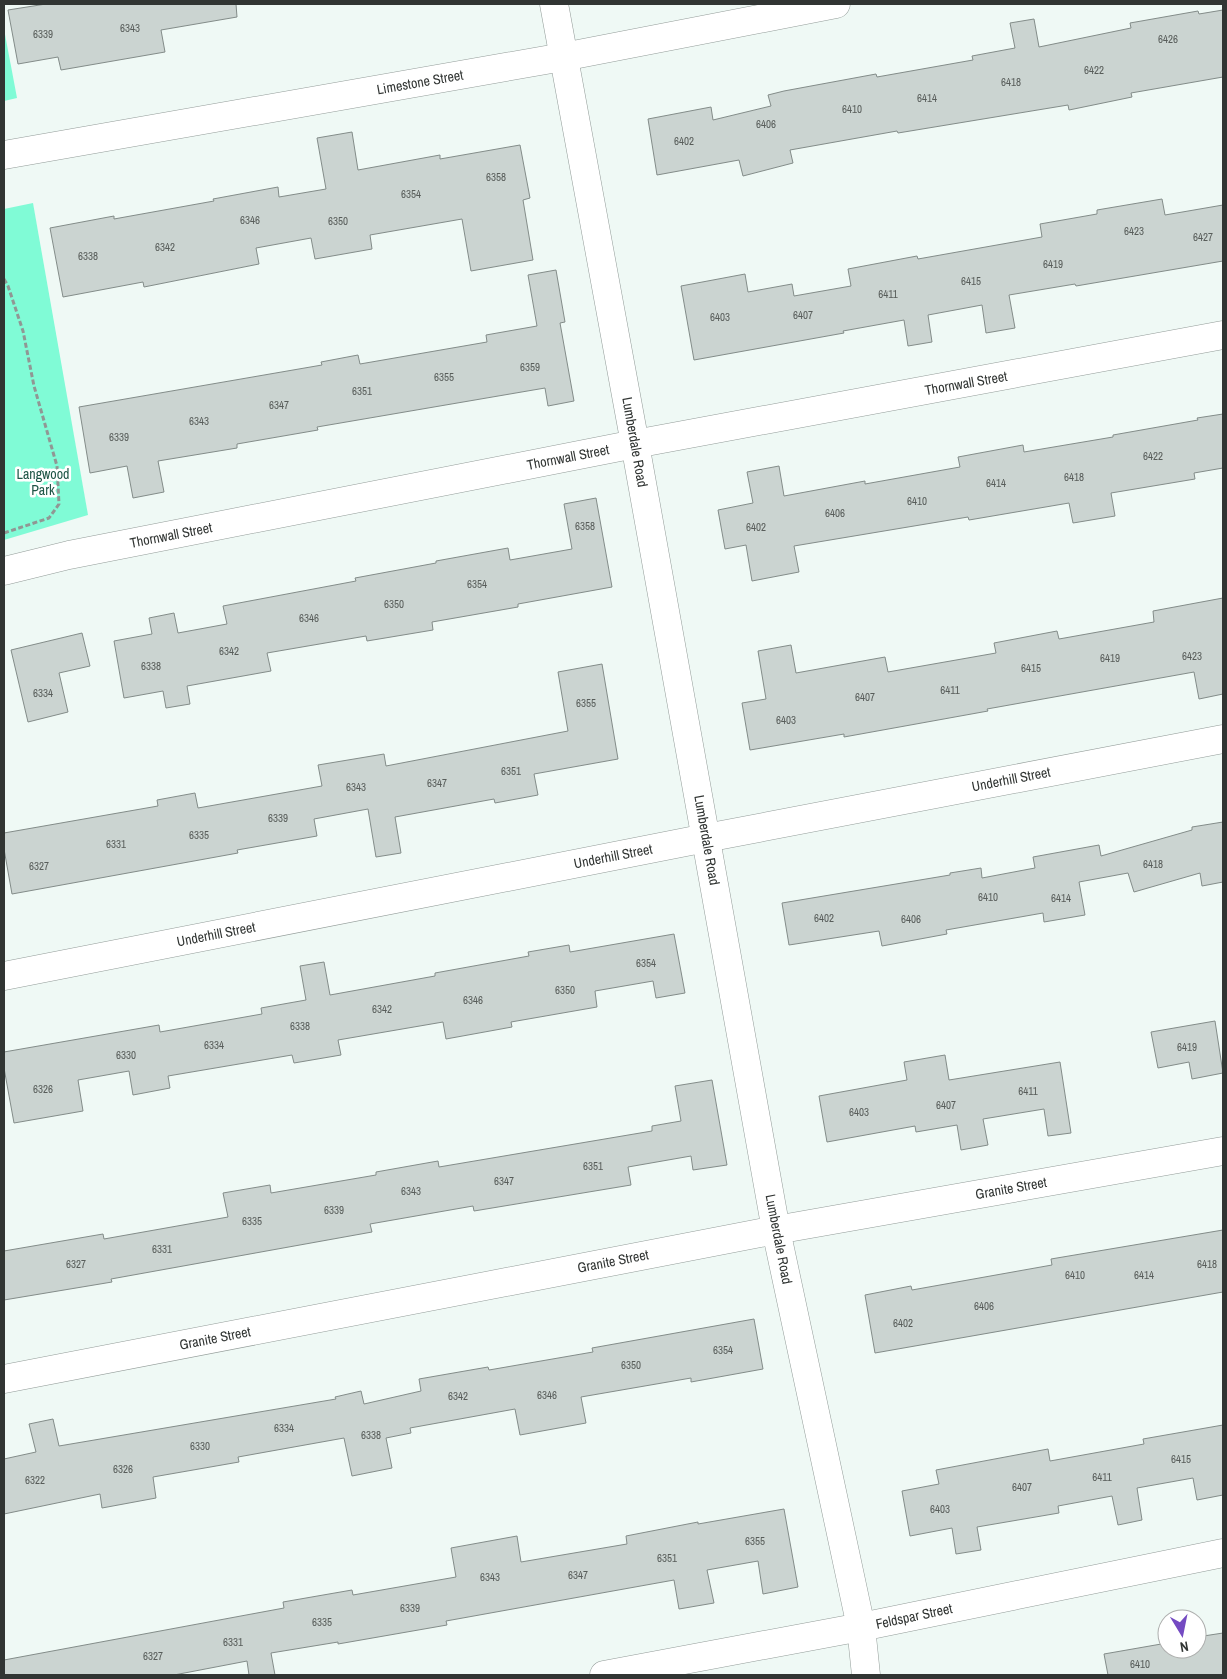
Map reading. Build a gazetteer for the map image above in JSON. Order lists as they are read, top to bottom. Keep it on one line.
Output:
{"streets":{"street":["Limestone Street","Thornwall Street","Lumberdale Road","Underhill Street","Granite Street","Feldspar Street"]},"crossings":[["Limestone Street","Lumberdale Road"],["Thornwall Street","Lumberdale Road"],["Lumberdale Road","Underhill Street"],["Lumberdale Road","Granite Street"],["Lumberdale Road","Feldspar Street"]],"parks":["Langwood Park"],"house_numbers":["6343","6339","6426","6422","6418","6414","6410","6406","6402","6358","6354","6346","6350","6423","6427","6342","6338","6419","6415","6411","6407","6403","6359","6355","6351","6347","6343","6339","6422","6418","6414","6410","6406","6358","6402","6354","6350","6346","6342","6423","6419","6338","6415","6411","6334","6407","6355","6403","6351","6347","6343","6339","6335","6331","6418","6327","6410","6414","6402","6406","6354","6350","6346","6342","6338","6334","6419","6330","6326","6411","6407","6403","6351","6347","6343","6339","6335","6331","6327","6418","6410","6414","6406","6402","6354","6350","6346","6342","6334","6338","6330","6415","6326","6411","6322","6407","6403","6355","6351","6347","6343","6339","6335","6331","6327","6410"],"north":"bottom"}
